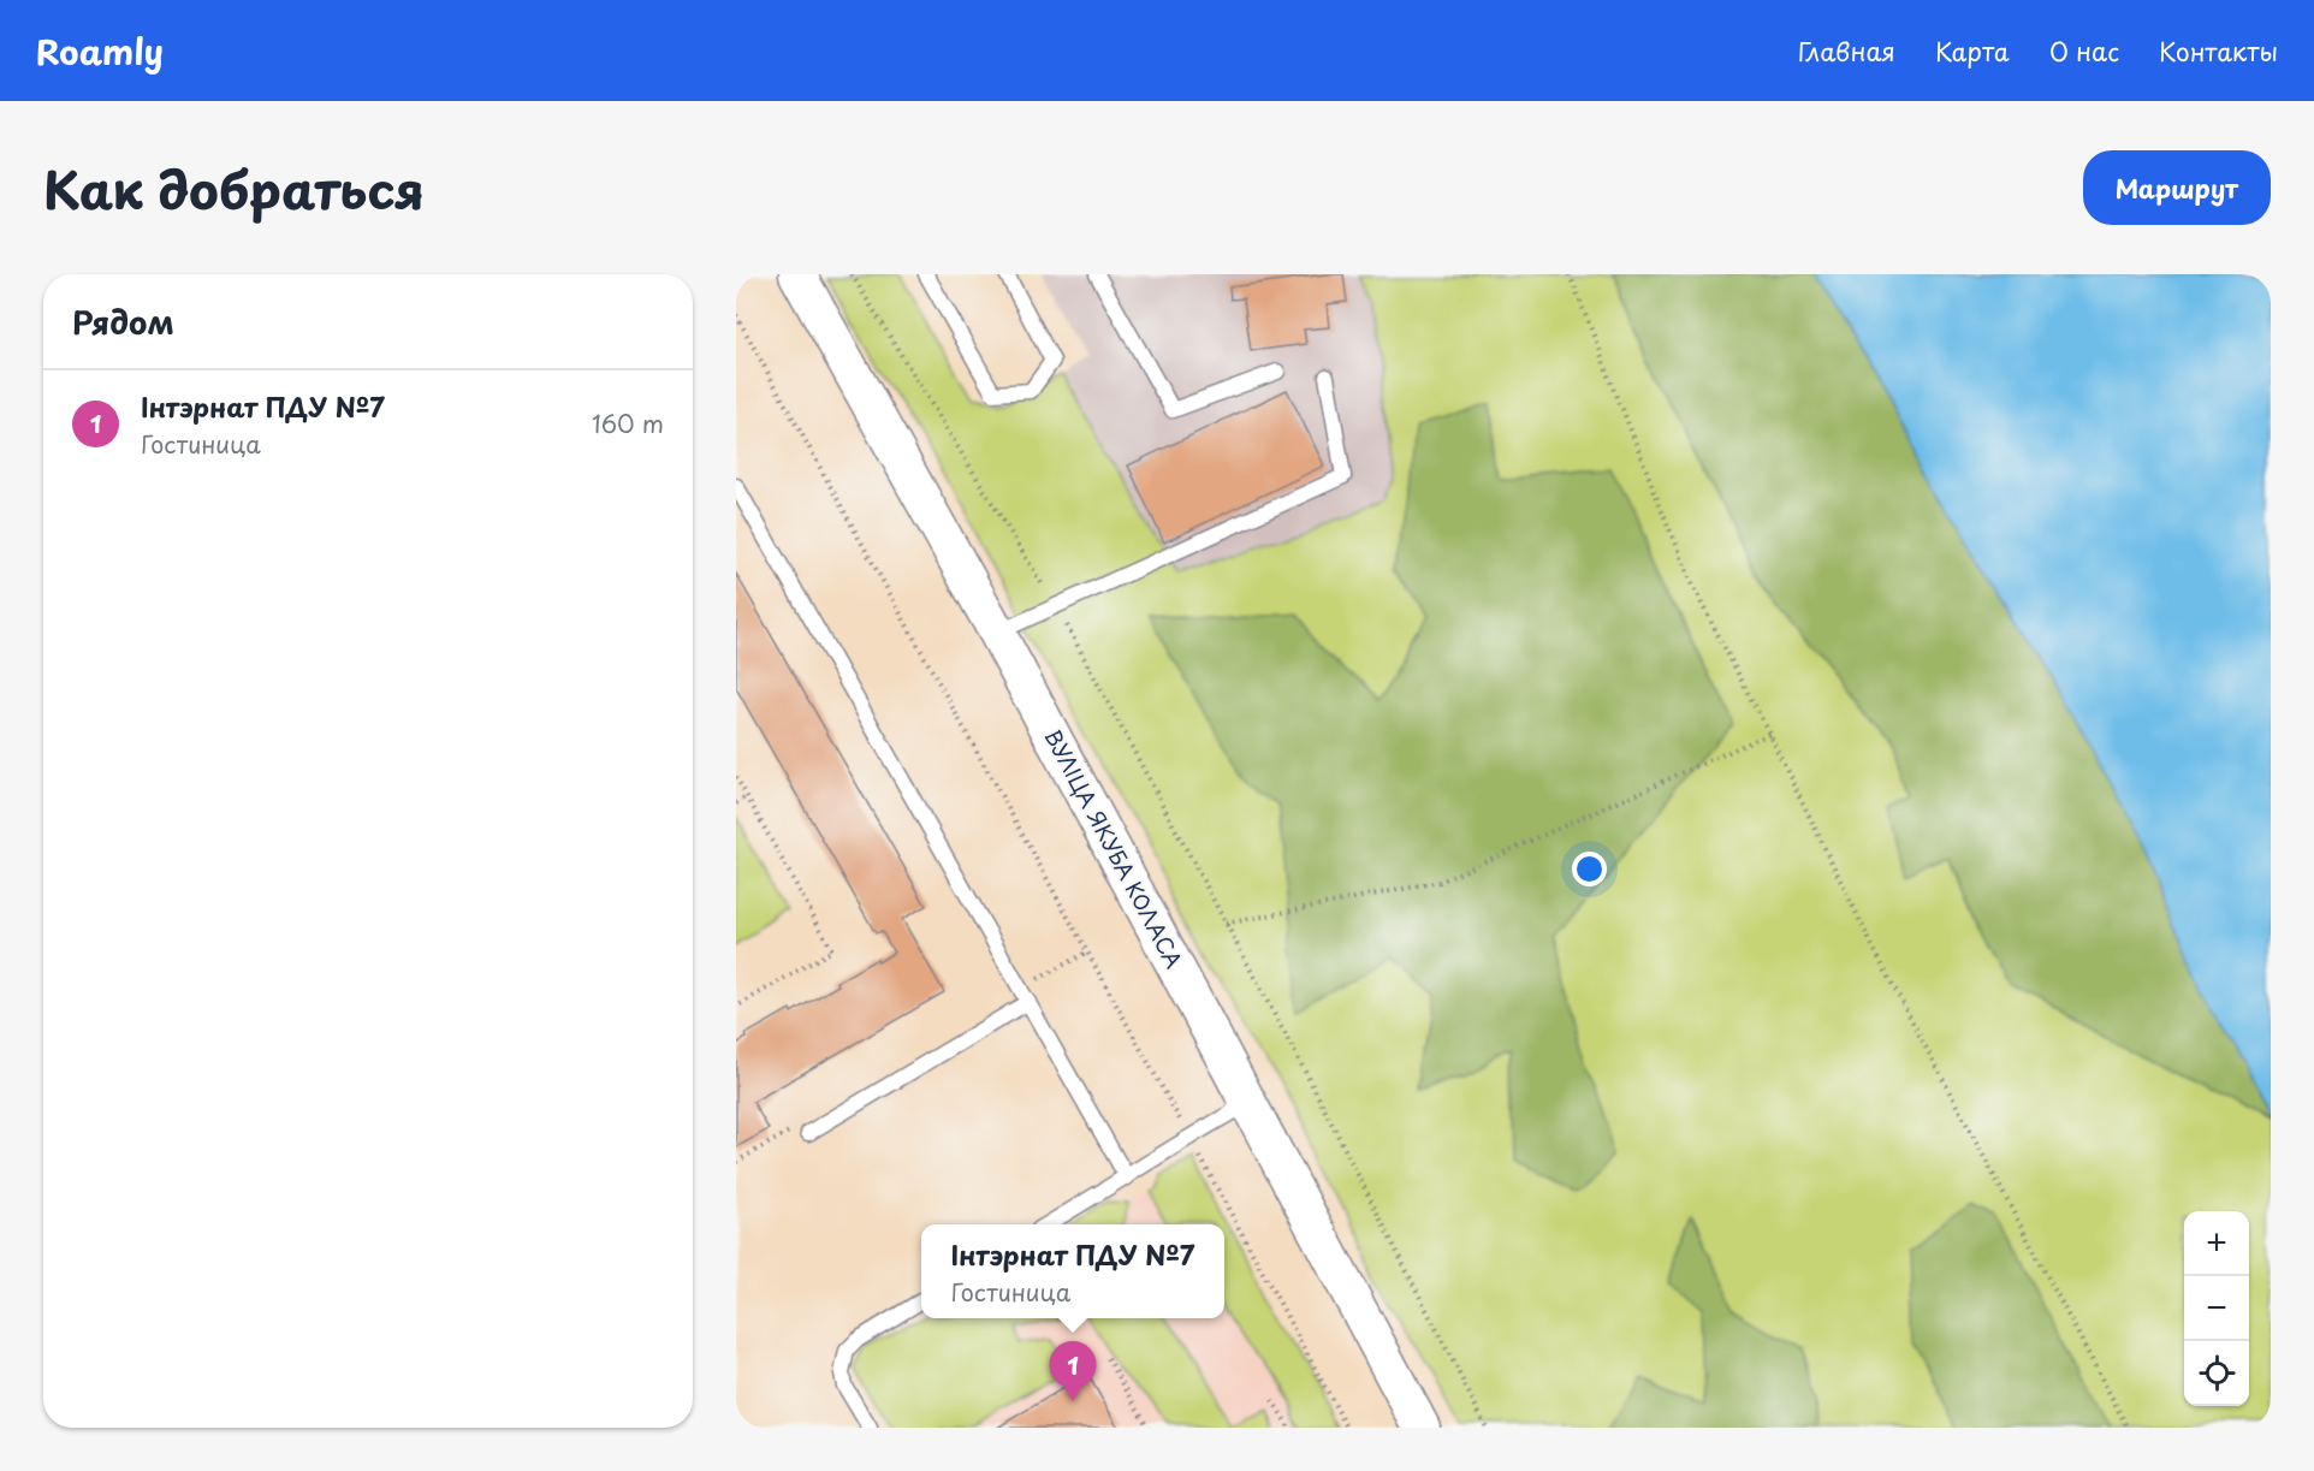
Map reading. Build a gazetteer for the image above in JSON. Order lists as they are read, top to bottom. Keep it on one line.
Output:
{"streets":{"street":["ВУЛІЦА ЯКУБА КОЛАСА"]},"page":{"header":"Roamly","nav":["Главная","Карта","О нас","Контакты"],"title":"Как добраться","buttons":"Маршрут","heading":"Рядом","list":[{"mark":"1","name":"Інтэрнат ПДУ №7","note":"Гостиница","value":"160 m"}],"map_buttons":["+","−"],"popup":["Інтэрнат ПДУ №7","Гостиница"],"pins":"1"}}
